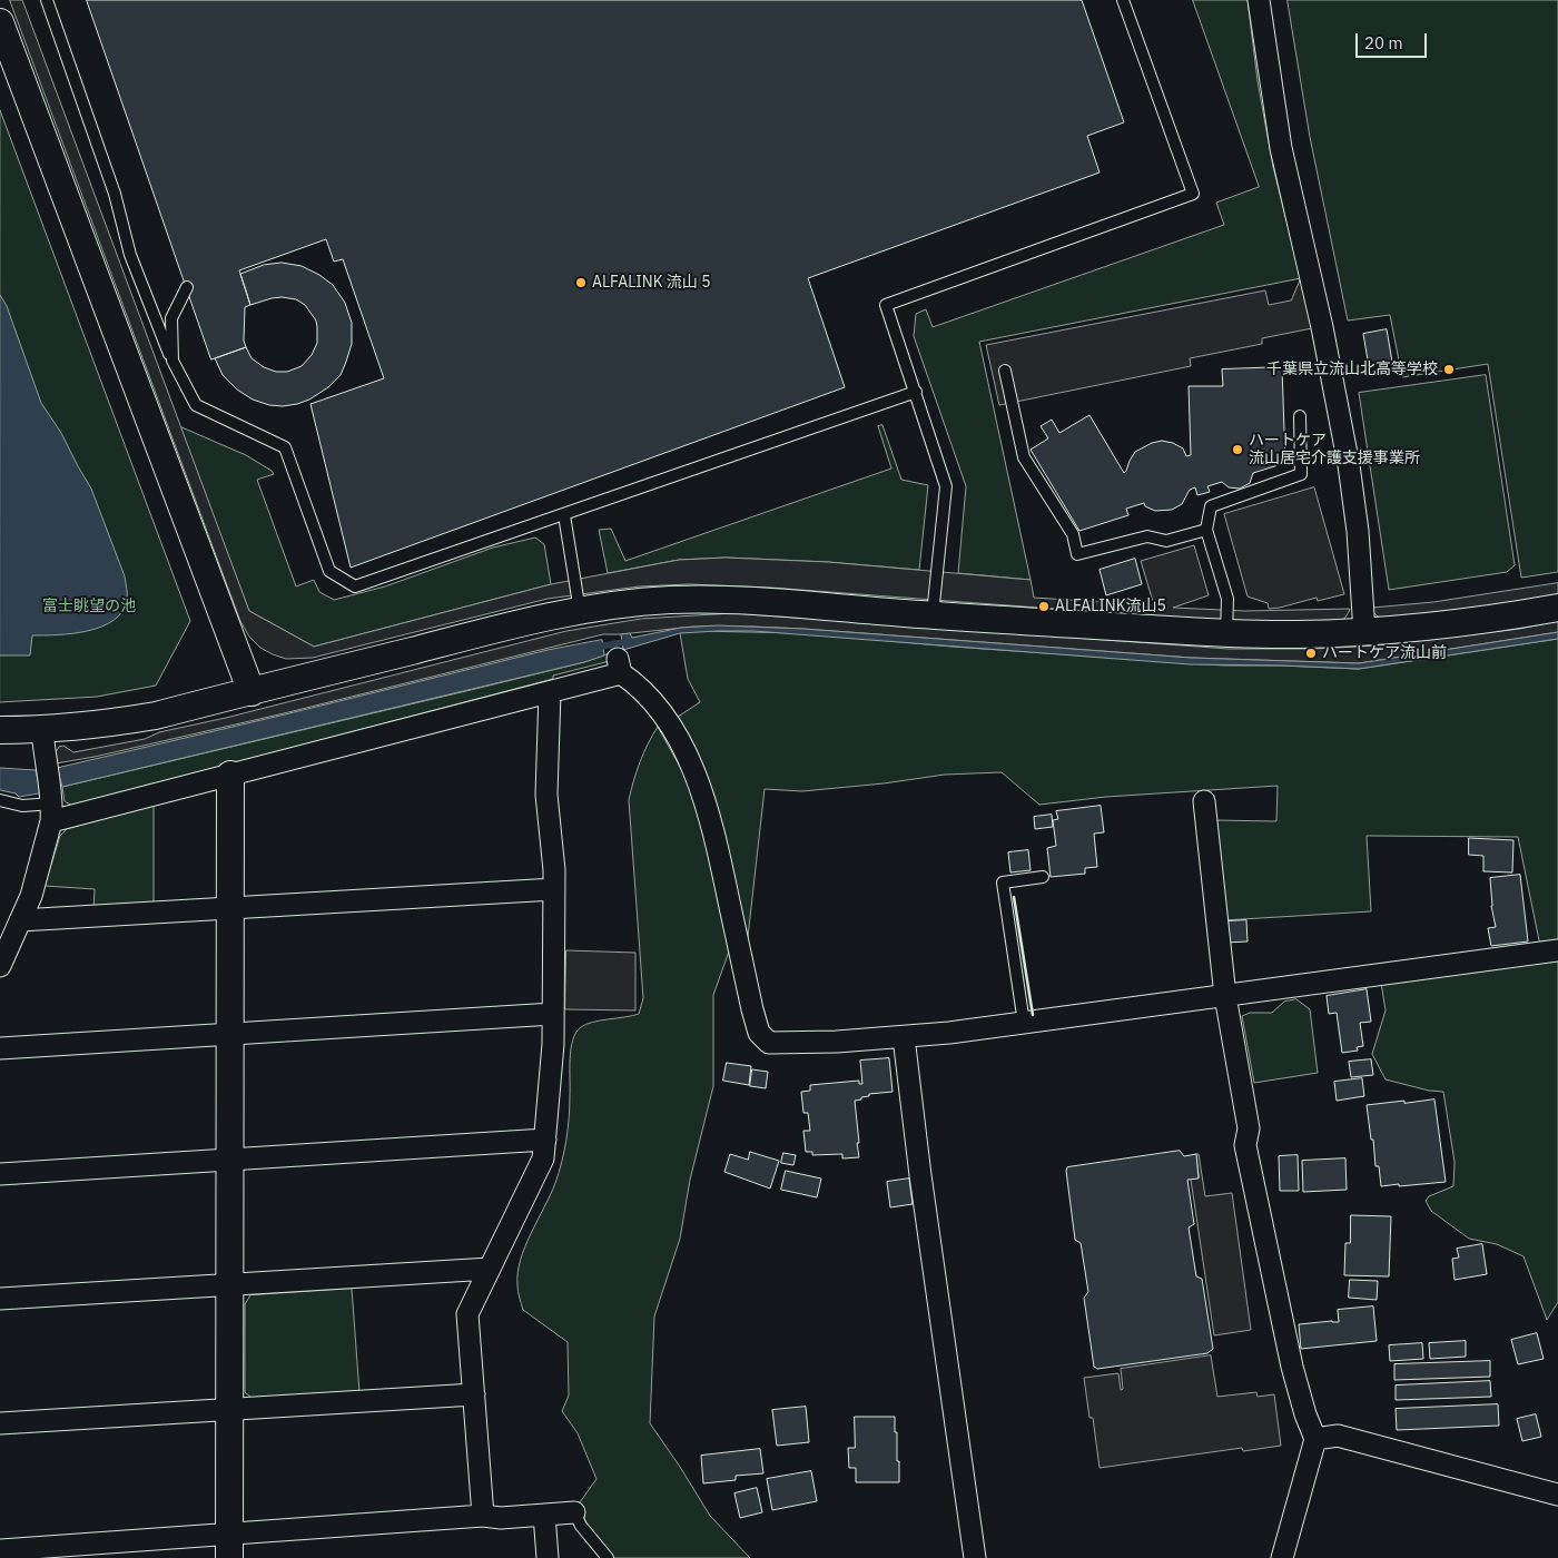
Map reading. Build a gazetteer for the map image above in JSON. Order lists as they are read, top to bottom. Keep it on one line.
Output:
{"parks":["富士眺望の池"],"places":["ALFALINK 流山 5","千葉県立流山北高等学校","ハートケア 流山居宅介護支援事業所","ALFALINK流山5","ハートケア流山前"],"scale_bar":"20 m"}
